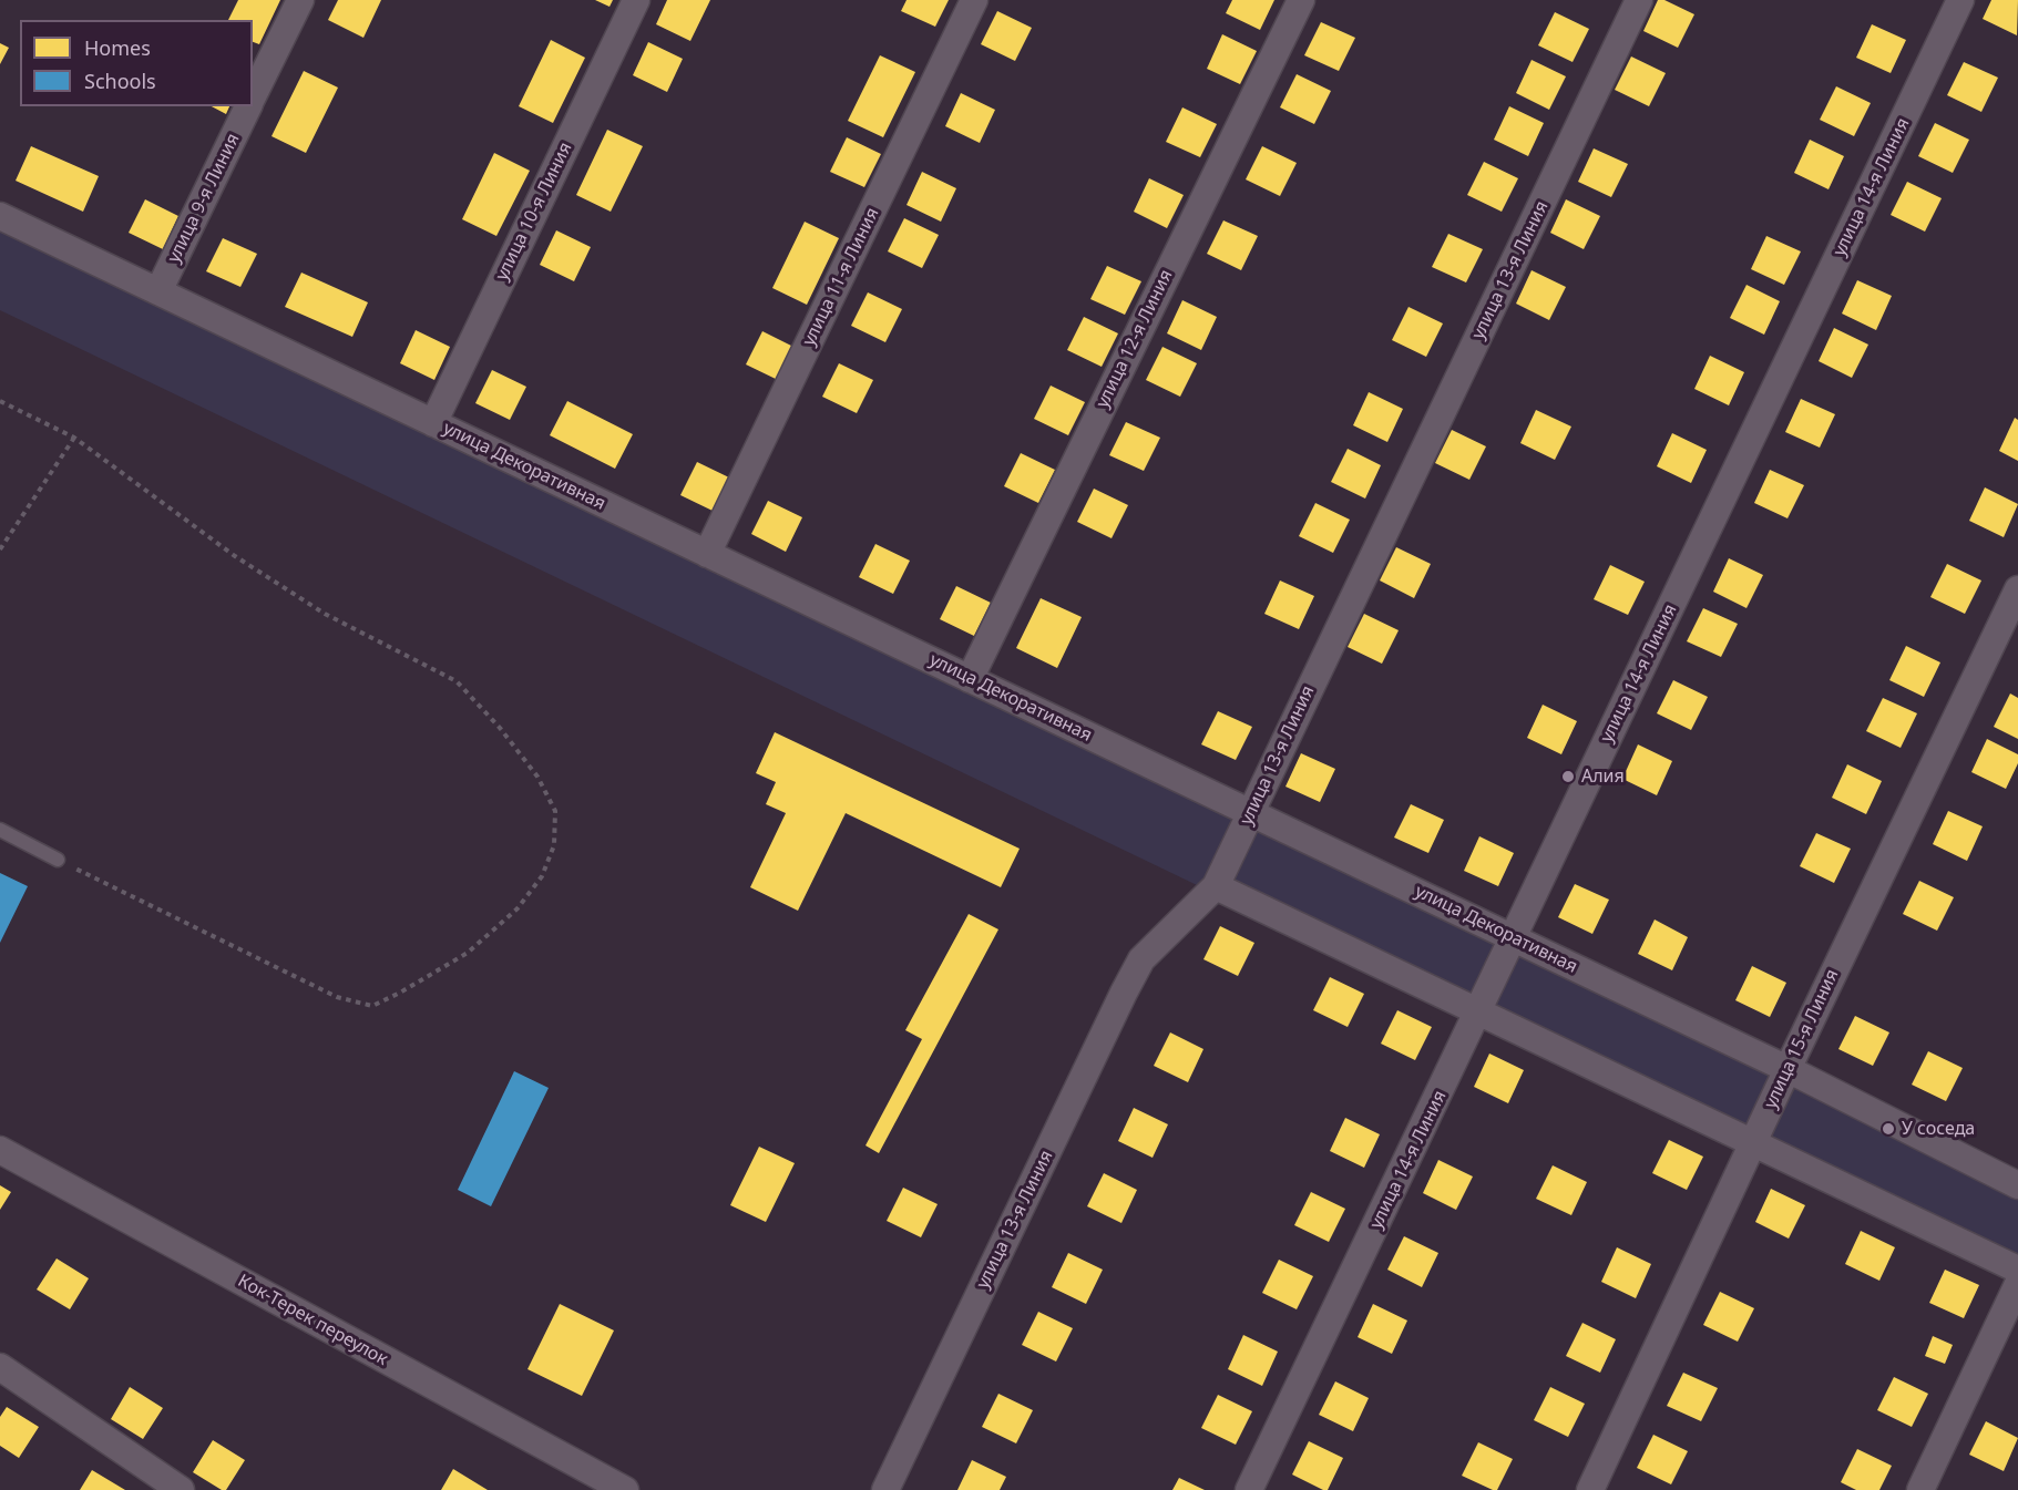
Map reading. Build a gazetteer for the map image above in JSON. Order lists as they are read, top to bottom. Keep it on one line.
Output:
{"streets":{"street":["улица 14-я Линия","улица 9-я Линия","улица 10-я Линия","улица 13-я Линия","улица 11-я Линия","улица 12-я Линия","улица Декоративная","улица 15-я Линия","Кок-Терек переулок"]},"crossings":[["улица 14-я Линия","улица Декоративная"],["улица 9-я Линия","улица Декоративная"],["улица 10-я Линия","улица Декоративная"],["улица 13-я Линия","улица Декоративная"],["улица 11-я Линия","улица Декоративная"],["улица 12-я Линия","улица Декоративная"],["улица Декоративная","улица 15-я Линия"]],"places":["Алия","У соседа"],"legend":["Homes","Schools"]}
